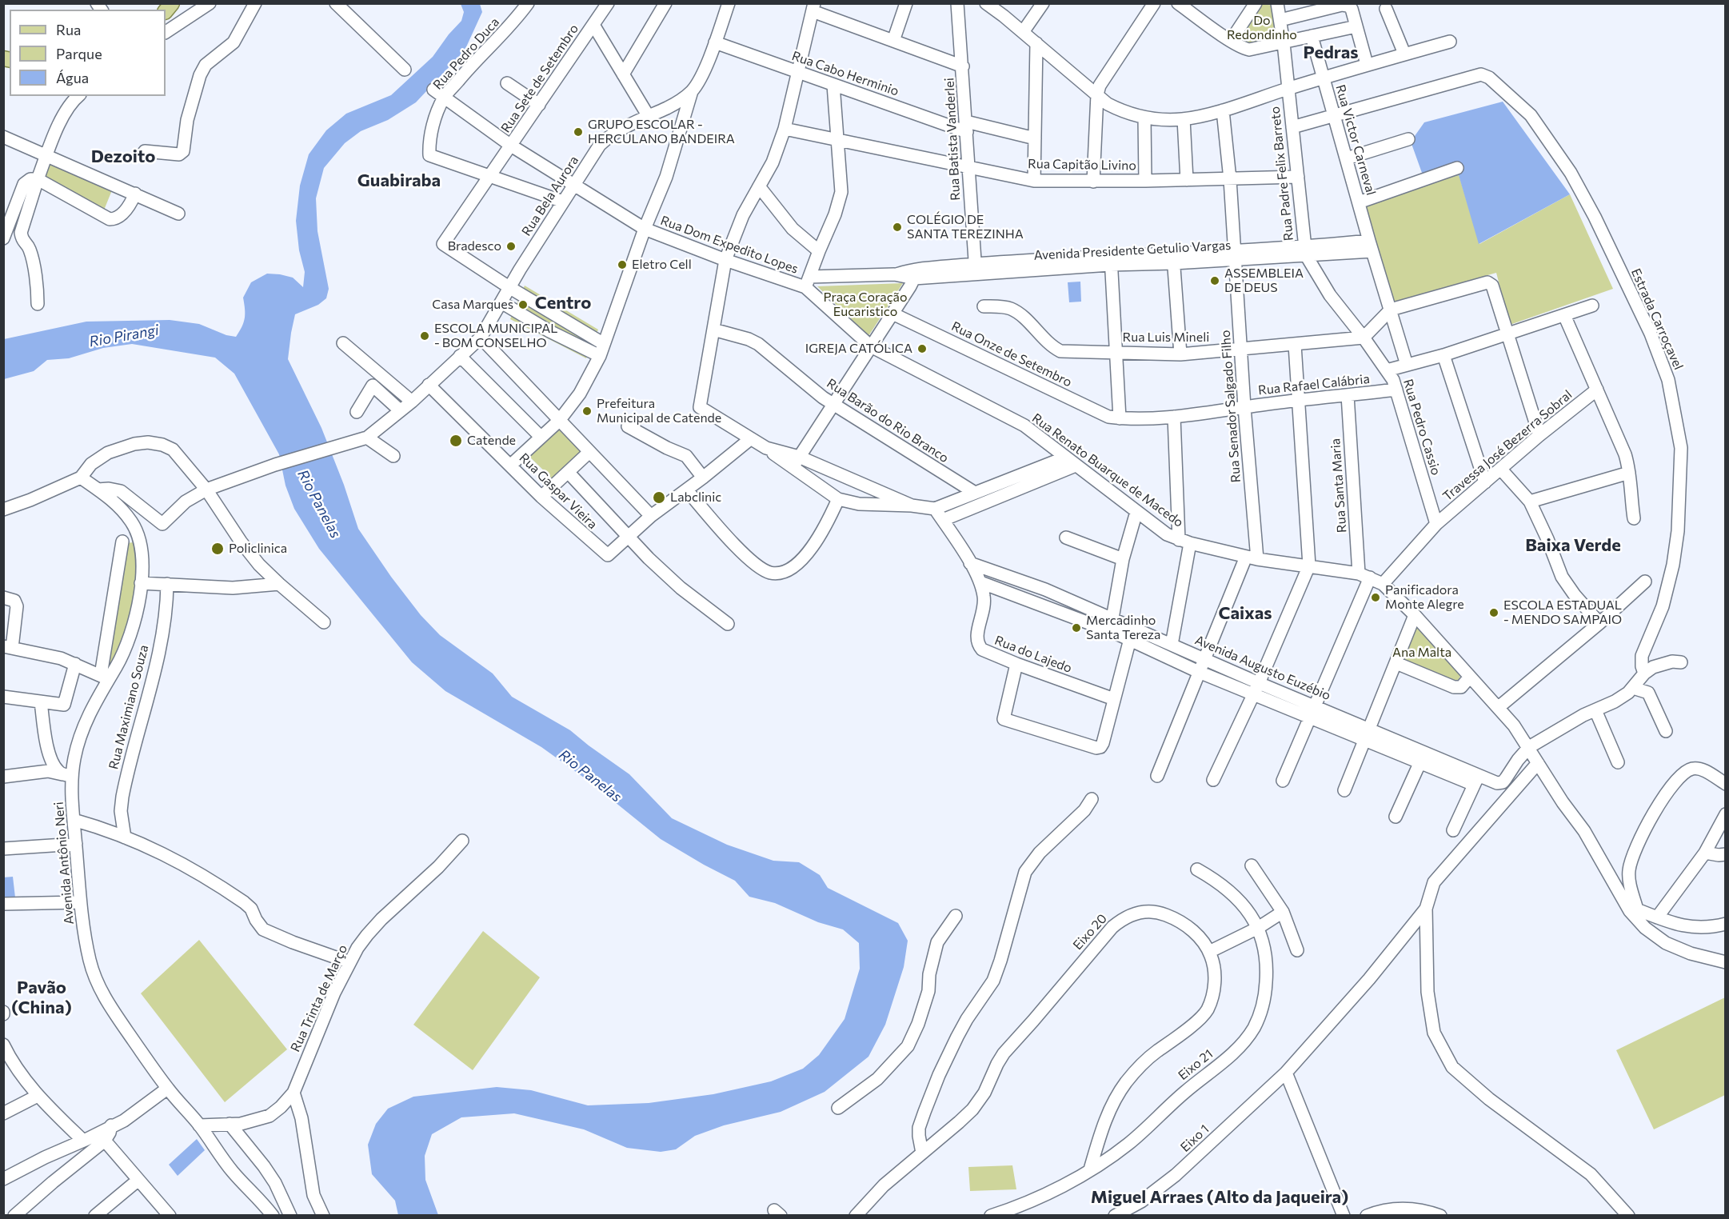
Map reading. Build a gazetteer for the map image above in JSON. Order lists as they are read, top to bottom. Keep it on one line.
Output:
{"streets":{"street":["Rua Pedro Duca","Rua Cabo Herminio","Rua Sete de Setembro","Rua Batista Vanderlei","Rua Victor Carneval","Rua Capitão Livino","Rua Padre Felix Barreto","Rua Bela Aurora","Rua Dom Expedito Lopes","Avenida Presidente Getulio Vargas","Estrada Carroçavel","Rua Luis Mineli","Rua Onze de Setembro","Rua Rafael Calábria","Rua Senador Salgado Filho","Rua Barão do Rio Branco","Rua Pedro Cassio","Travessa José Bezerra Sobral","Rua Renato Buarque de Macedo","Rua Santa Maria","Rua Gaspar Vieira","Rua do Lajedo","Avenida Augusto Euzébio","Rua Maximiano Souza","Avenida Antônio Neri","Eixo 20","Rua Trinta de Março","Eixo 21","Eixo 1"]},"crossings":[["Rua Pedro Duca","Rua Sete de Setembro"],["Rua Pedro Duca","Rua Dom Expedito Lopes"],["Rua Cabo Herminio","Rua Batista Vanderlei"],["Rua Cabo Herminio","Rua Bela Aurora"],["Rua Sete de Setembro","Rua Bela Aurora"],["Rua Sete de Setembro","Rua Dom Expedito Lopes"],["Rua Batista Vanderlei","Rua Capitão Livino"],["Rua Batista Vanderlei","Avenida Presidente Getulio Vargas"],["Rua Victor Carneval","Avenida Presidente Getulio Vargas"],["Rua Victor Carneval","Estrada Carroçavel"],["Rua Capitão Livino","Rua Padre Felix Barreto"],["Rua Capitão Livino","Rua Senador Salgado Filho"],["Rua Padre Felix Barreto","Avenida Presidente Getulio Vargas"],["Rua Padre Felix Barreto","Rua Pedro Cassio"],["Rua Bela Aurora","Rua Dom Expedito Lopes"],["Rua Bela Aurora","Rua Gaspar Vieira"],["Rua Bela Aurora","Avenida Antônio Neri"],["Rua Dom Expedito Lopes","Avenida Presidente Getulio Vargas"],["Rua Dom Expedito Lopes","Rua Renato Buarque de Macedo"],["Avenida Presidente Getulio Vargas","Rua Senador Salgado Filho"],["Avenida Presidente Getulio Vargas","Rua Pedro Cassio"],["Avenida Presidente Getulio Vargas","Rua Renato Buarque de Macedo"],["Rua Luis Mineli","Rua Senador Salgado Filho"],["Rua Luis Mineli","Rua Pedro Cassio"],["Rua Onze de Setembro","Rua Rafael Calábria"],["Rua Rafael Calábria","Rua Senador Salgado Filho"],["Rua Rafael Calábria","Rua Pedro Cassio"],["Rua Rafael Calábria","Rua Santa Maria"],["Rua Senador Salgado Filho","Rua Renato Buarque de Macedo"],["Rua Pedro Cassio","Travessa José Bezerra Sobral"],["Rua Renato Buarque de Macedo","Rua Santa Maria"],["Rua Renato Buarque de Macedo","Avenida Augusto Euzébio"],["Rua do Lajedo","Avenida Augusto Euzébio"],["Eixo 20","Eixo 21"]],"districts":["Pedras","Dezoito","Guabiraba","Centro","Baixa Verde","Caixas","Pavão (China)","Miguel Arraes (Alto da Jaqueira)"],"water":["Rio Pirangi","Rio Panelas"],"parks":["Do Redondinho","Praça Coração Eucaristico","Ana Malta"],"places":["GRUPO ESCOLAR - HERCULANO BANDEIRA","COLÉGIO DE SANTA TEREZINHA","Bradesco","Eletro Cell","ASSEMBLEIA DE DEUS","Casa Marques","ESCOLA MUNICIPAL - BOM CONSELHO","IGREJA CATÓLICA","Prefeitura Municipal de Catende","Catende","Labclinic","Policlinica","Panificadora Monte Alegre","ESCOLA ESTADUAL - MENDO SAMPAIO","Mercadinho Santa Tereza"],"legend":["Rua","Parque","Água"]}
